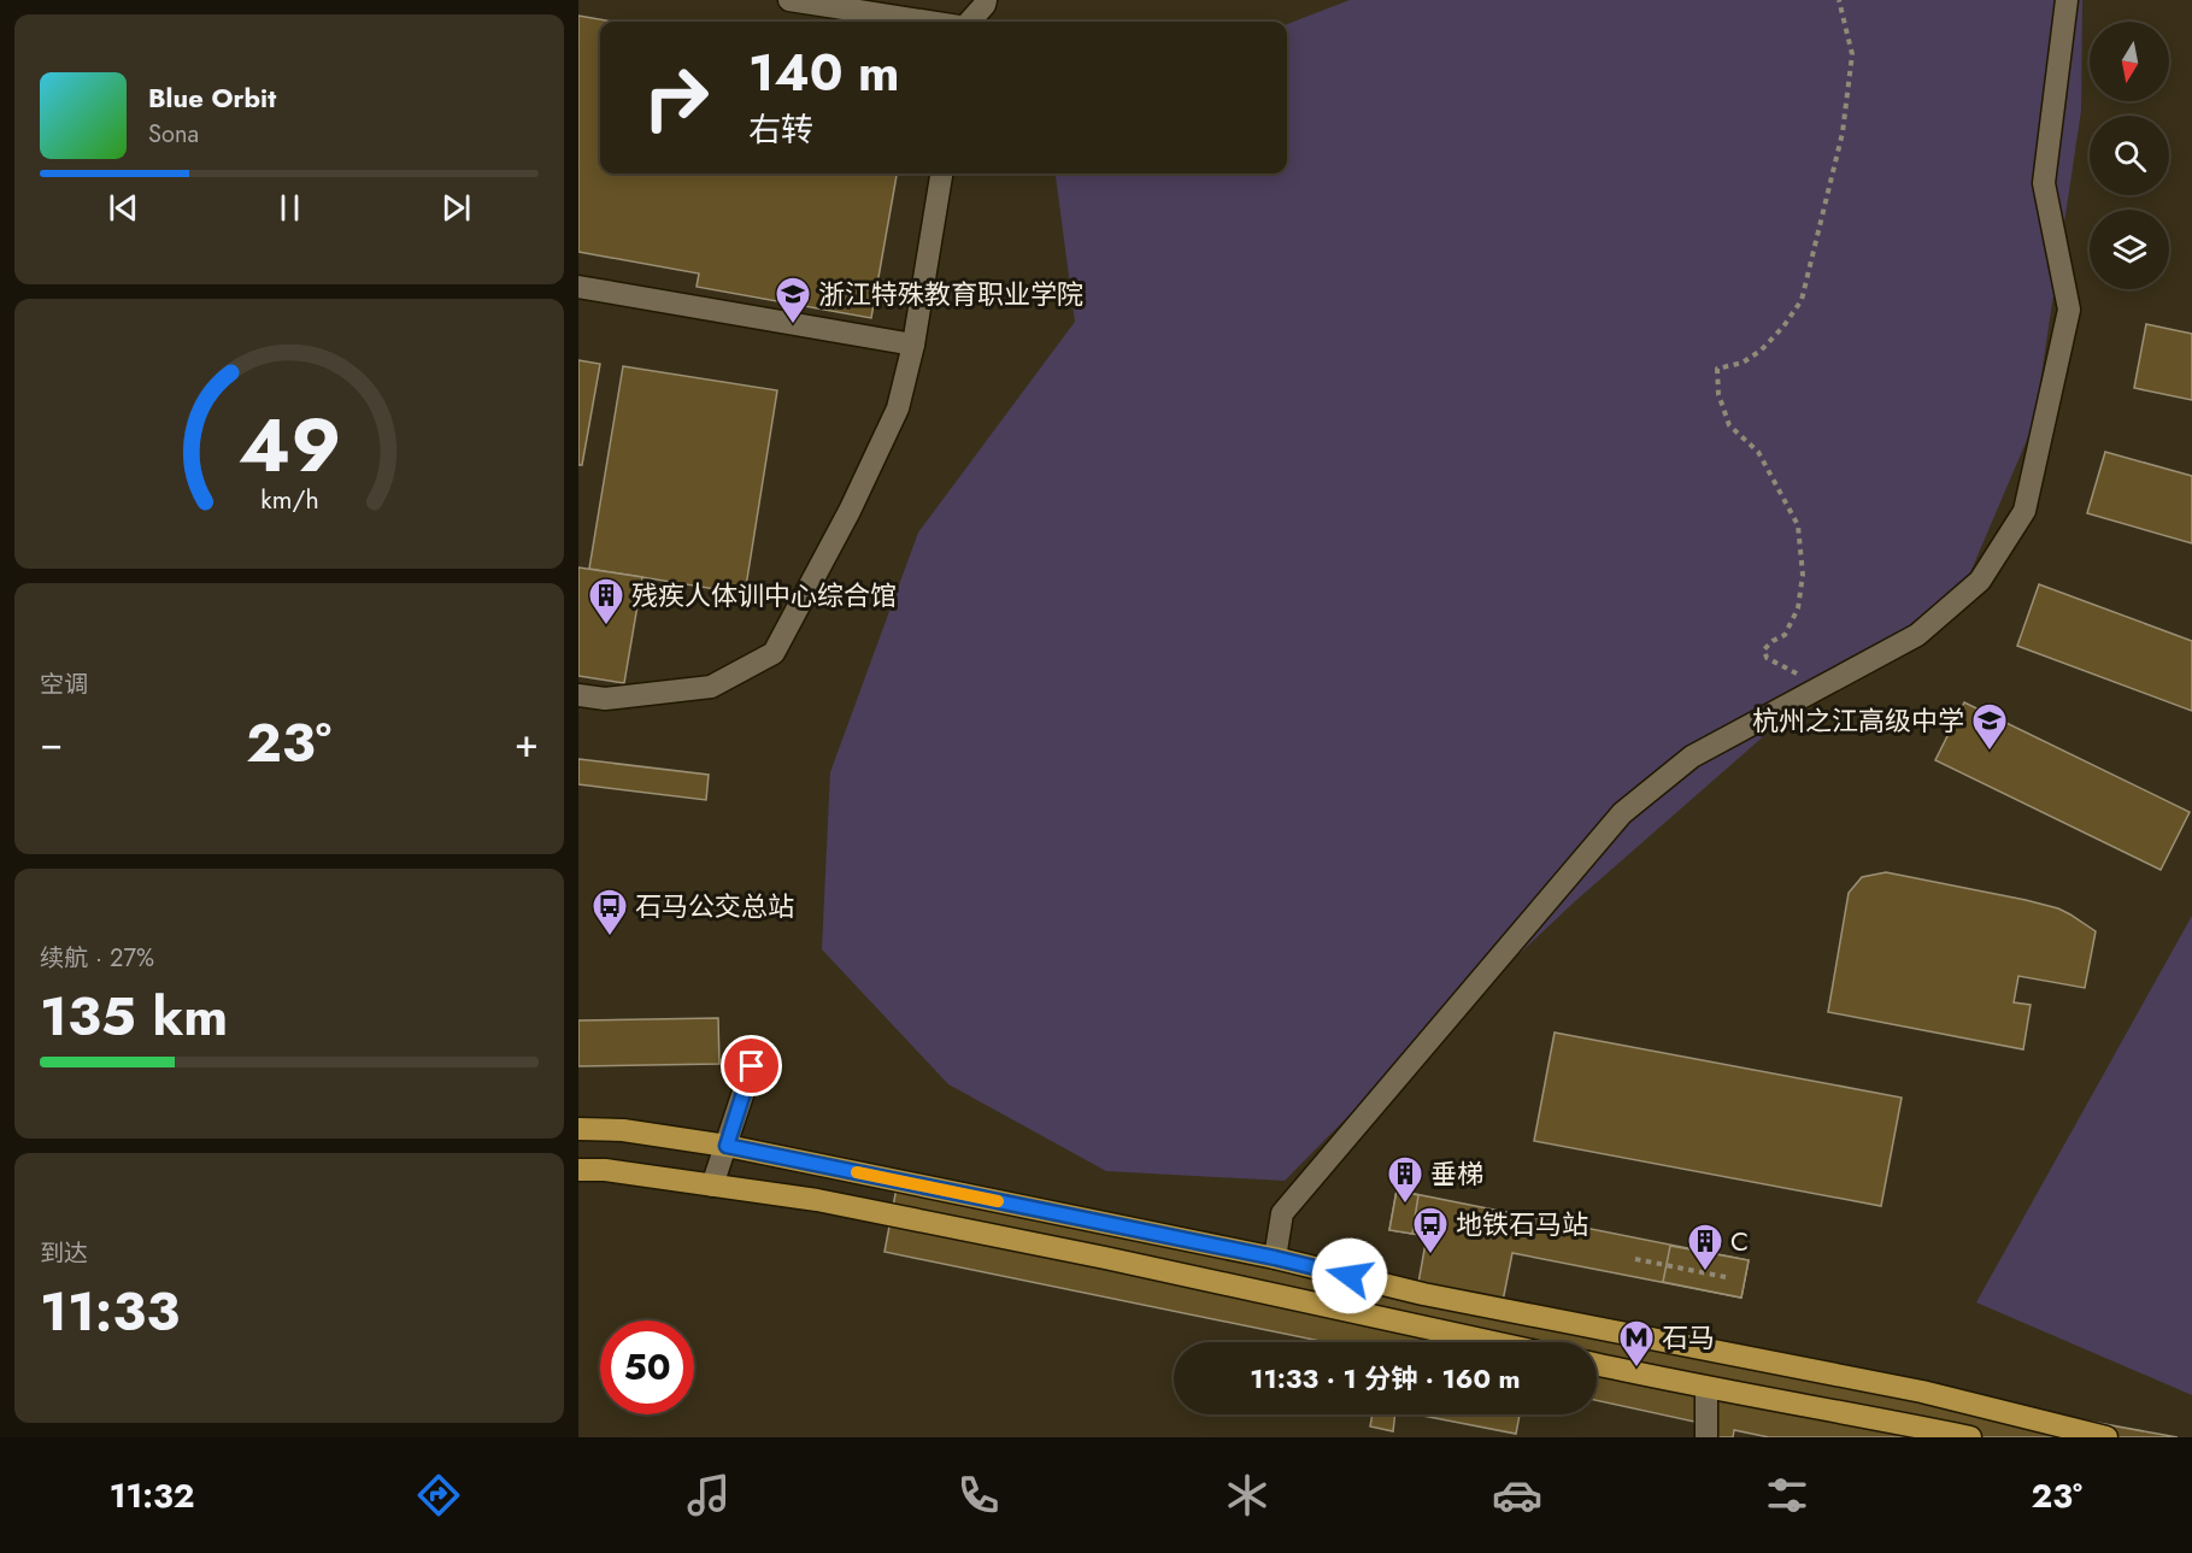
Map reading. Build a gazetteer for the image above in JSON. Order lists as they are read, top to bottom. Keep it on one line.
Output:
{"places":{"school or university":["浙江特殊教育职业学院","杭州之江高级中学"],"building":["残疾人体训中心综合馆","垂梯","C"],"bus stop":["石马公交总站","地铁石马站"],"metro station":["石马"]},"north":"bottom","page":{"turn":["140 m","右转"],"song":["Blue Orbit","Sona"],"tile":["空调",["续航 · 27%","135 km"],["到达","11:33"]],"heat":["−","23°","+"],"limit":"50","trip":"11:33 · 1 分钟 · 160 m","tabs":["11:32","23°"],"gauge":["49","km/h"]}}
